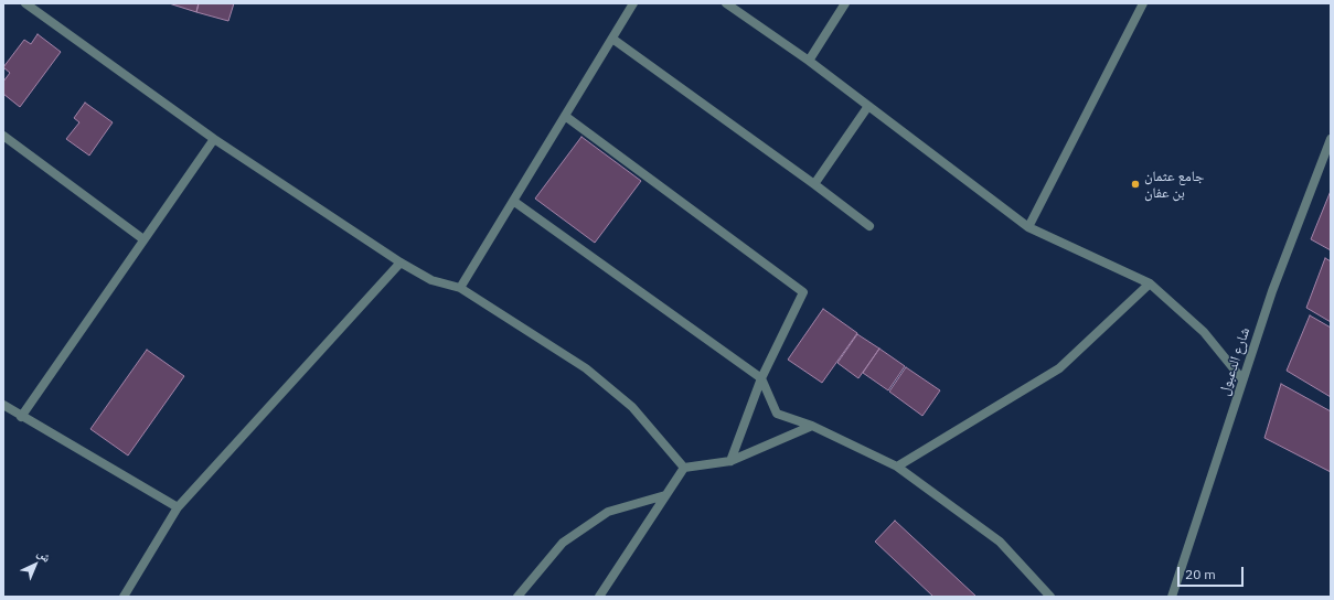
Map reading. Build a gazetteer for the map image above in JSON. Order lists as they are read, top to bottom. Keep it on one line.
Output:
{"streets":{"street":["شارع الدعبول"]},"places":["جامع عثمان بن عفان"],"scale_bar":"20 m","north":"top right"}
